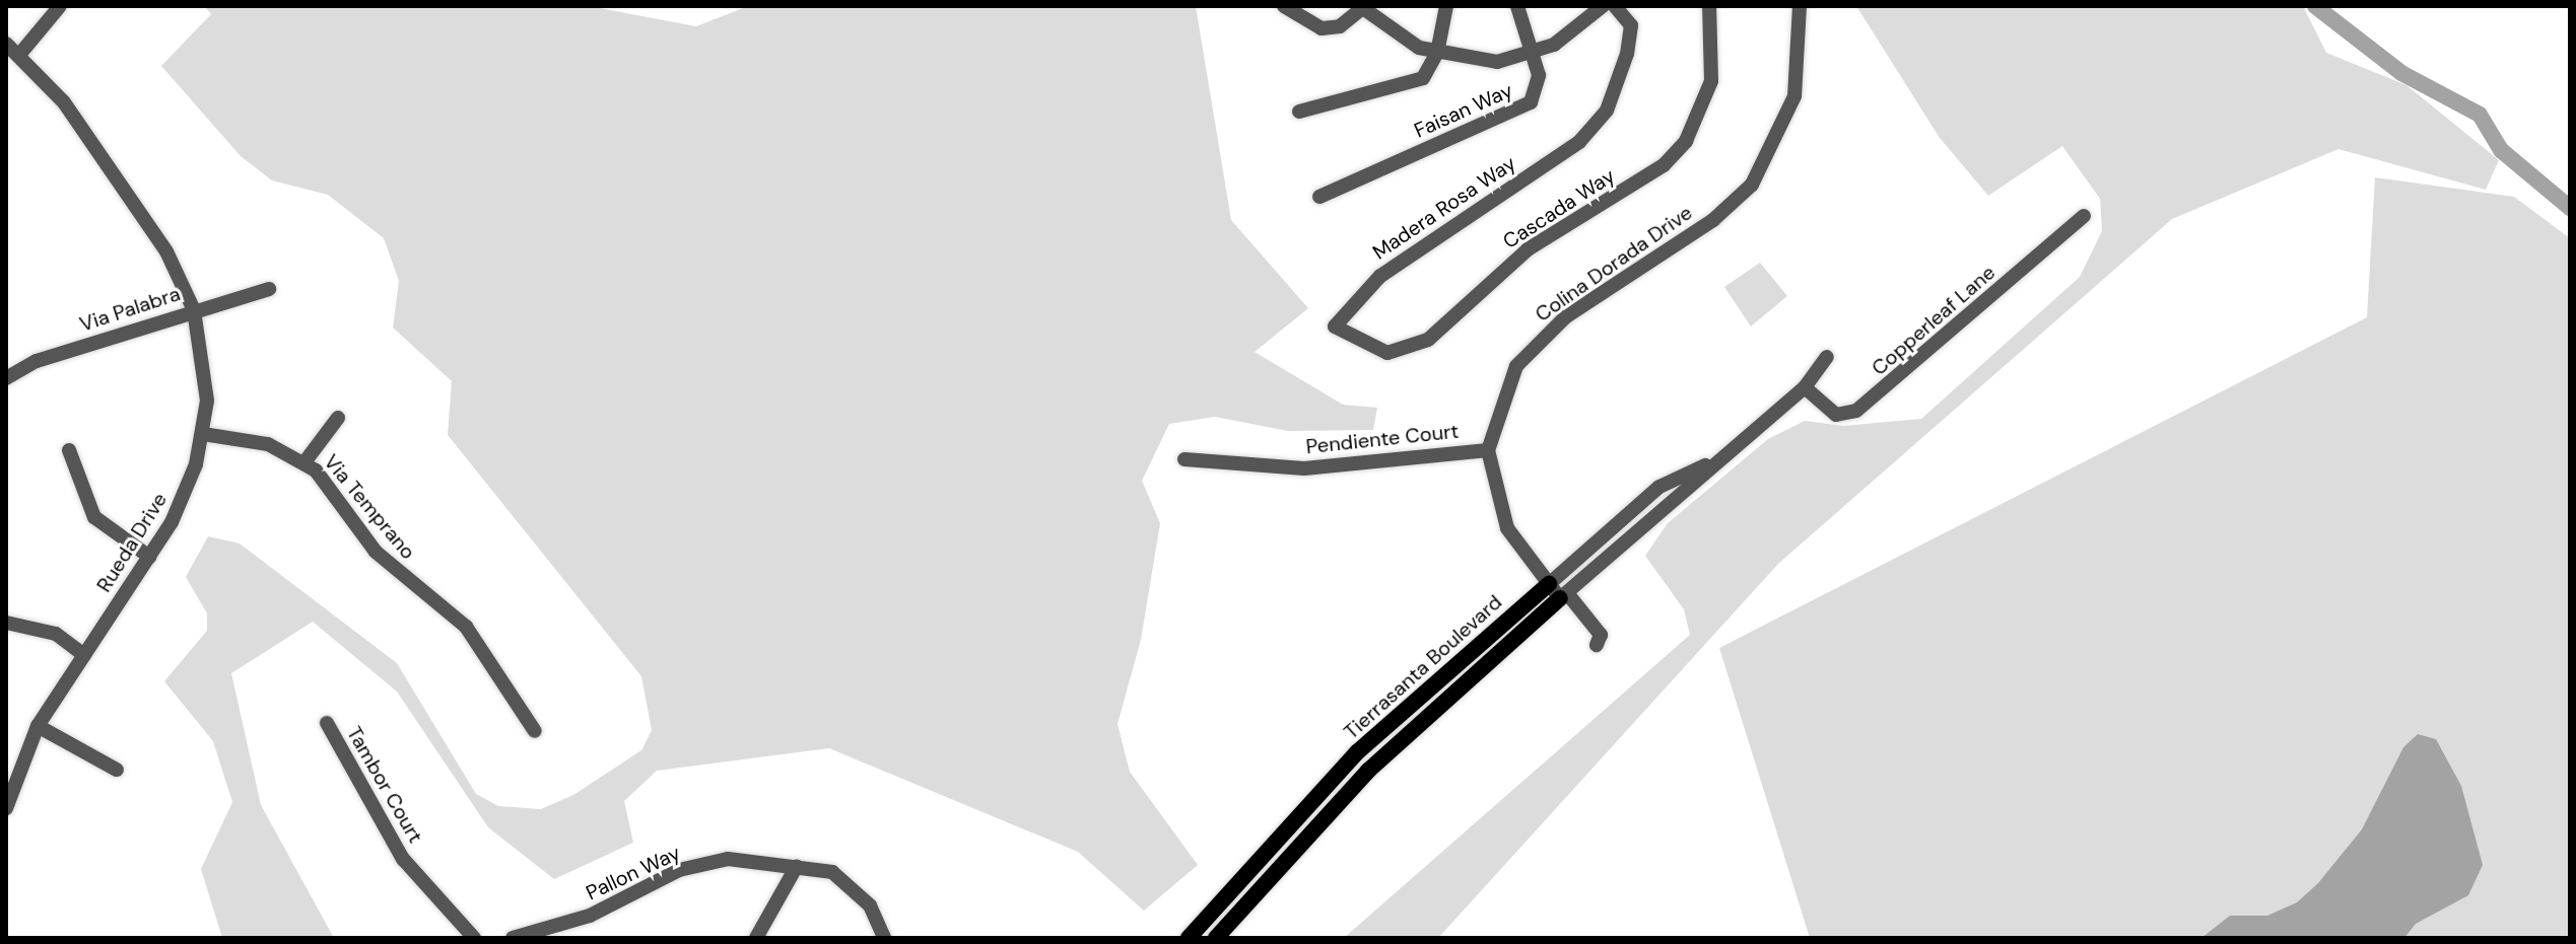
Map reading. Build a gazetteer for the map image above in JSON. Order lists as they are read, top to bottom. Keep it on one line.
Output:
{"streets":{"main road":["Tierrasanta Boulevard"],"street":["Faisan Way","Madera Rosa Way","Cascada Way","Colina Dorada Drive","Via Palabra","Copperleaf Lane","Pendiente Court","Via Temprano","Rueda Drive","Tambor Court","Pallon Way"]},"crossings":[["Madera Rosa Way","Cascada Way"],["Colina Dorada Drive","Pendiente Court"],["Via Palabra","Rueda Drive"],["Copperleaf Lane","Tierrasanta Boulevard"],["Via Temprano","Rueda Drive"]]}
